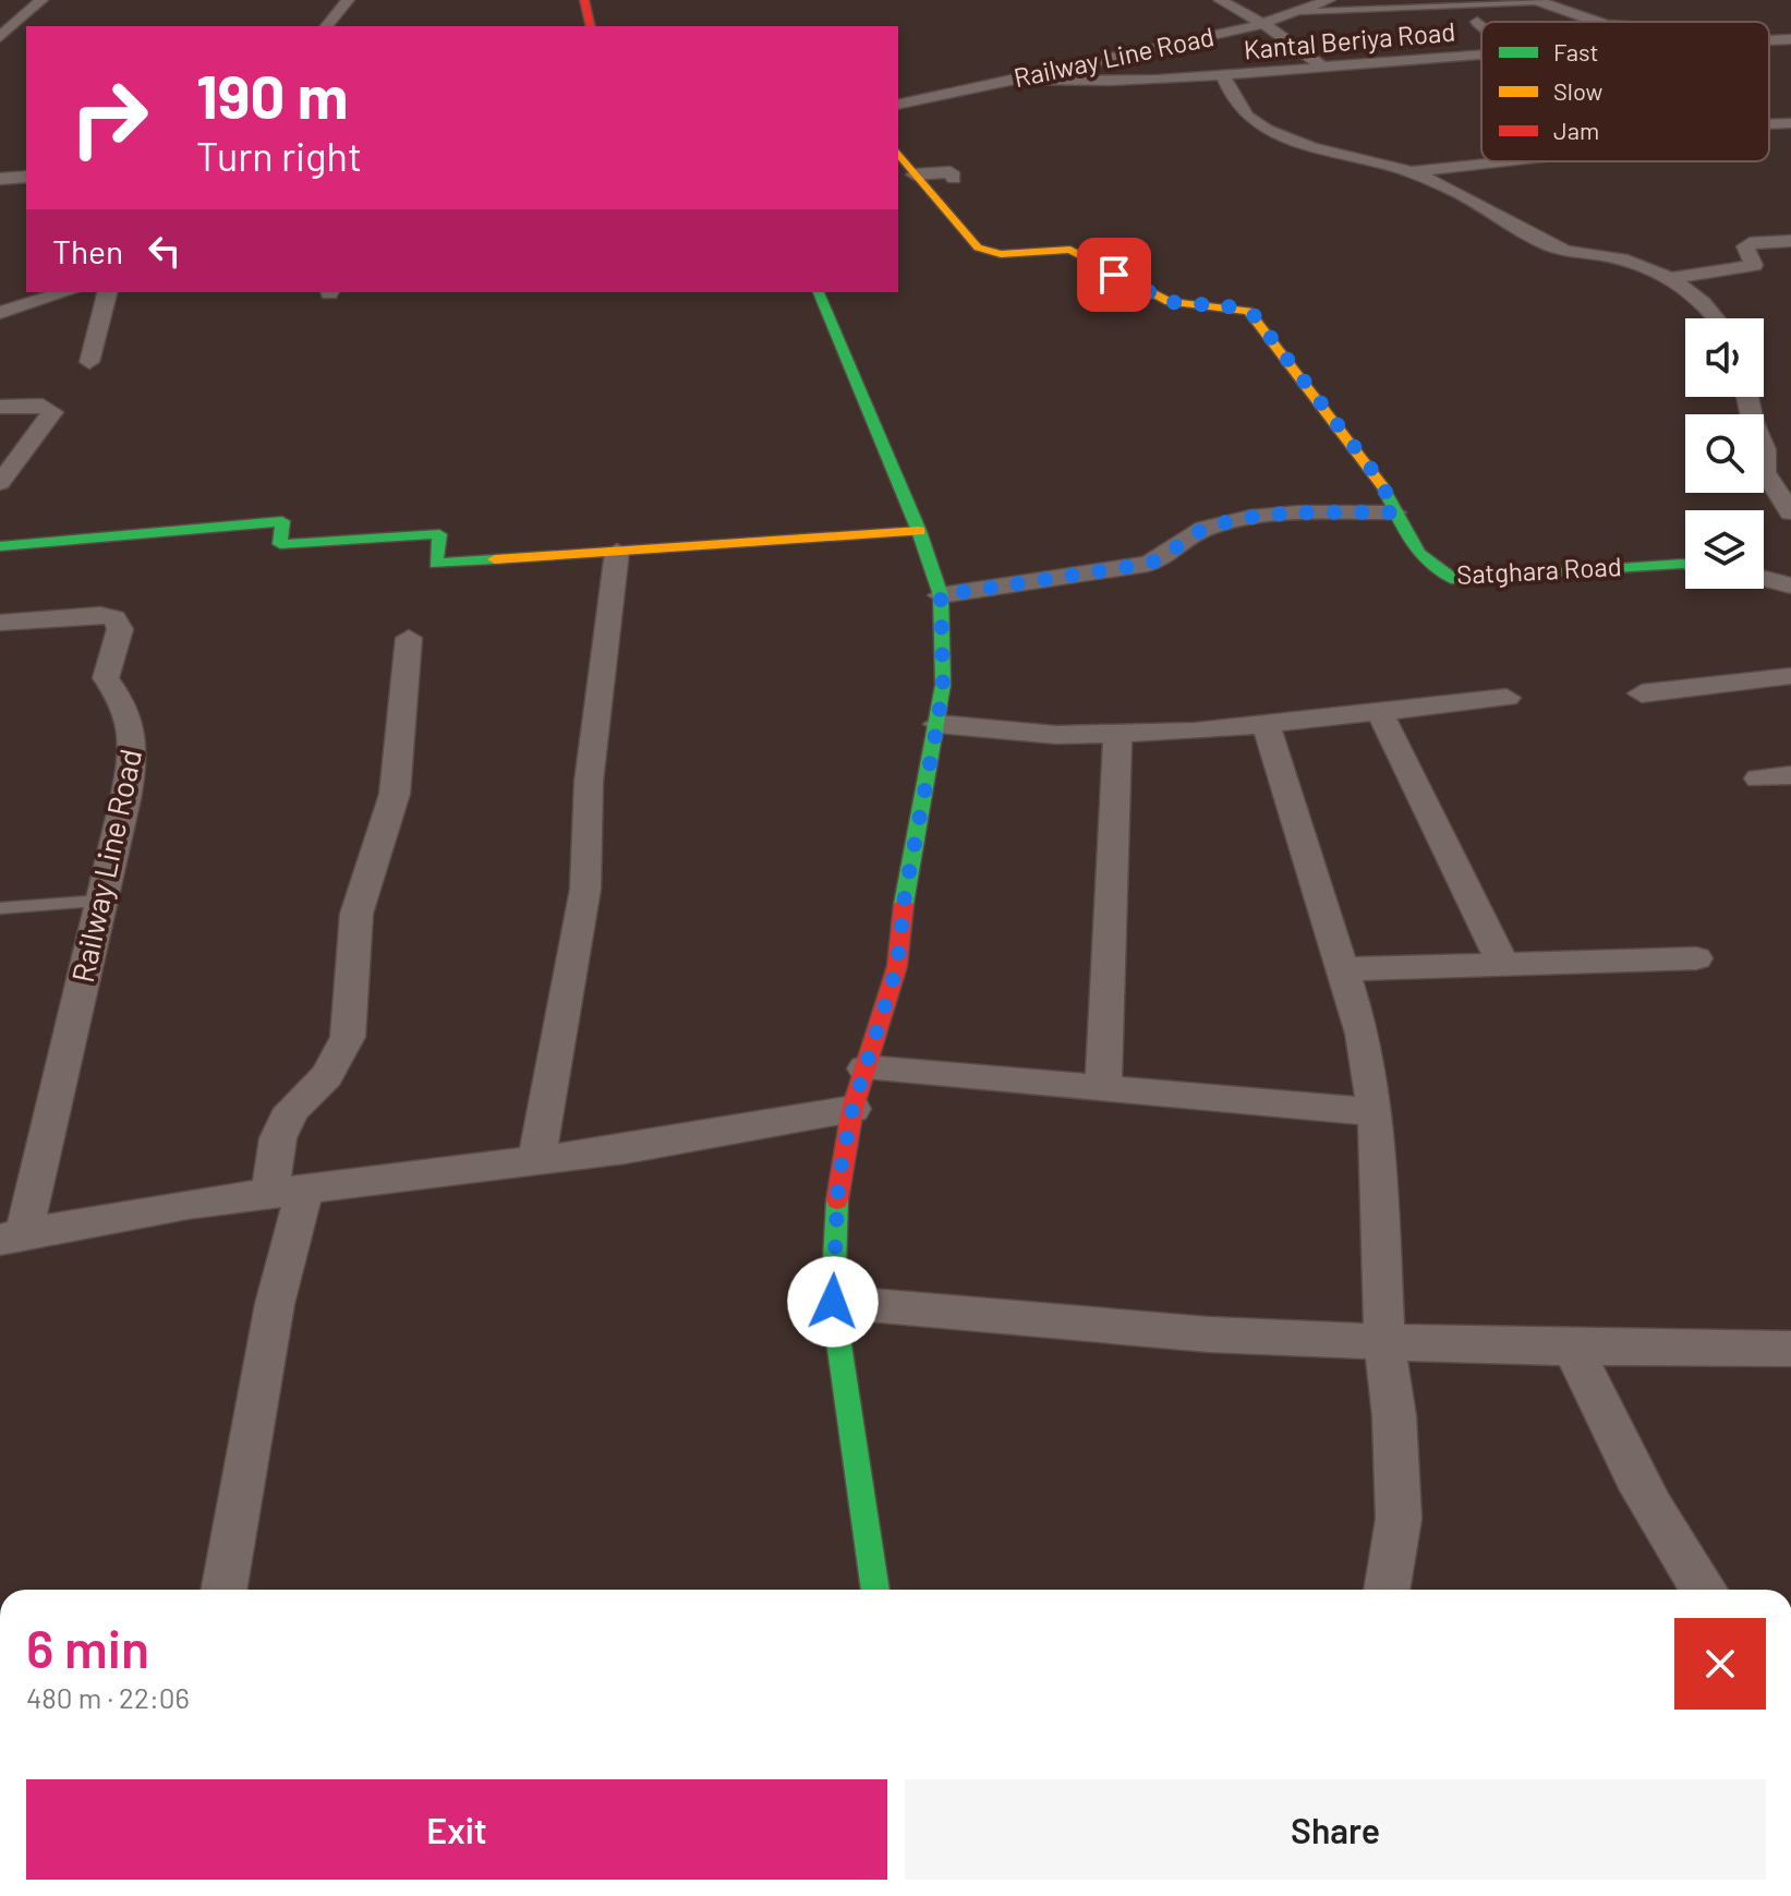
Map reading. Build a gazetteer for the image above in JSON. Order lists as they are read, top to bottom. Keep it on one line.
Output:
{"streets":{"street":["Kantal Beriya Road","Railway Line Road","Satghara Road"]},"crossings":[["Kantal Beriya Road","Railway Line Road"]],"legend":["Fast","Slow","Jam"],"page":{"turn":["190 m","Turn right"],"then":"Then","heading":["6 min","480 m · 22:06"],"buttons":["Exit","Share"]}}
